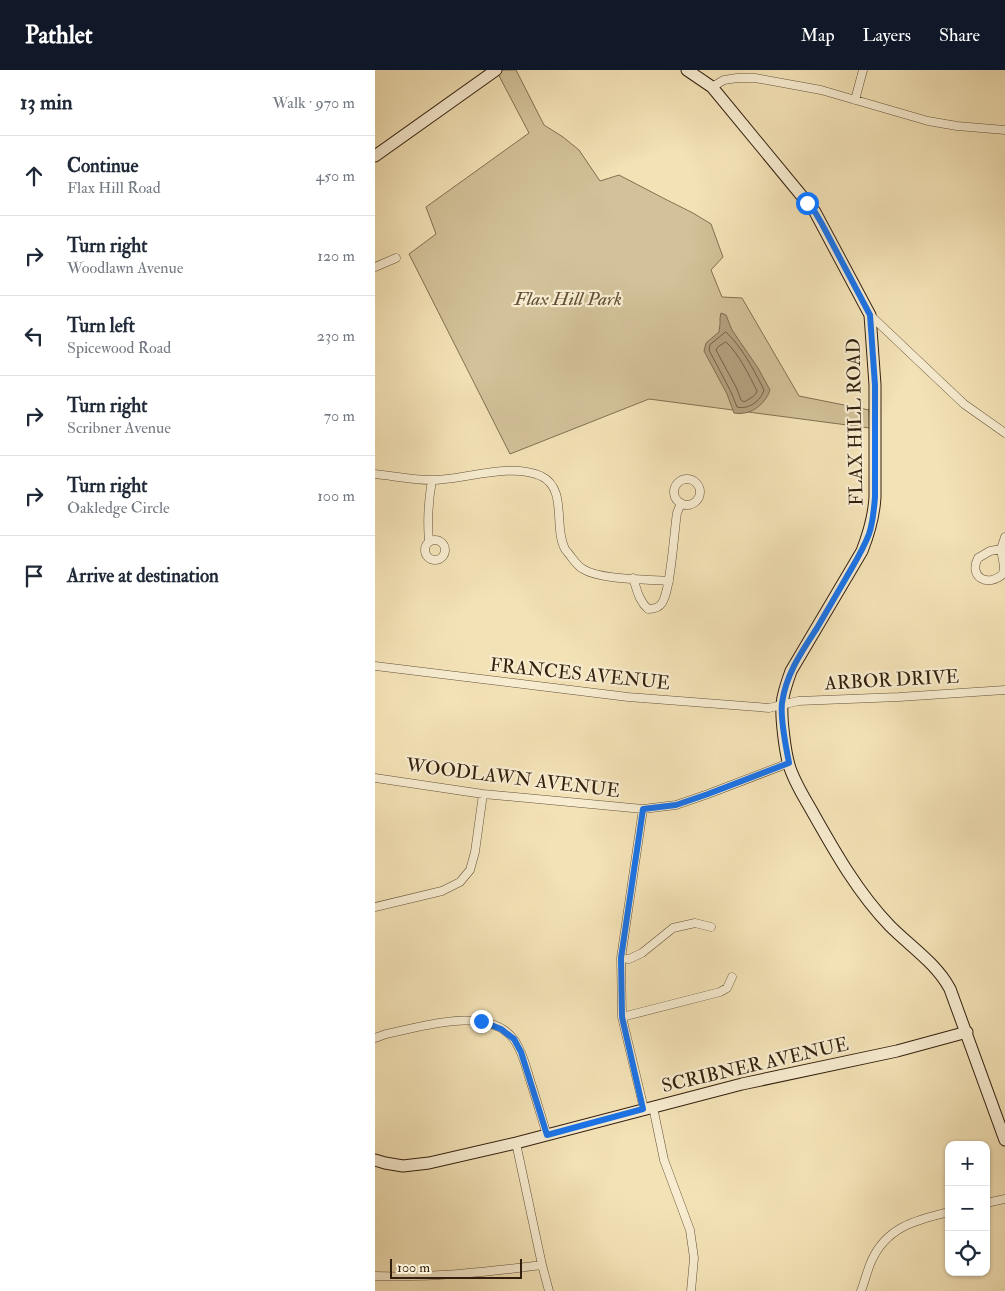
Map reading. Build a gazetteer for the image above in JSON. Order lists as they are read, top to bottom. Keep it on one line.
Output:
{"streets":{"main road":["FLAX HILL ROAD","SCRIBNER AVENUE"],"street":["FRANCES AVENUE","ARBOR DRIVE","WOODLAWN AVENUE"]},"crossings":[["FLAX HILL ROAD","FRANCES AVENUE"],["FLAX HILL ROAD","ARBOR DRIVE"],["FLAX HILL ROAD","WOODLAWN AVENUE"],["FLAX HILL ROAD","SCRIBNER AVENUE"],["FRANCES AVENUE","ARBOR DRIVE"]],"parks":["Flax Hill Park"],"scale_bar":"100 m","page":{"header":"Pathlet","nav":["Map","Layers","Share"],"heading":["13 min","Walk · 970 m"],"list":[["Continue","Flax Hill Road","450 m"],["Turn right","Woodlawn Avenue","120 m"],["Turn left","Spicewood Road","230 m"],["Turn right","Scribner Avenue","70 m"],["Turn right","Oakledge Circle","100 m"],"Arrive at destination"],"map_buttons":["+","−"],"scale":"100 m"}}
